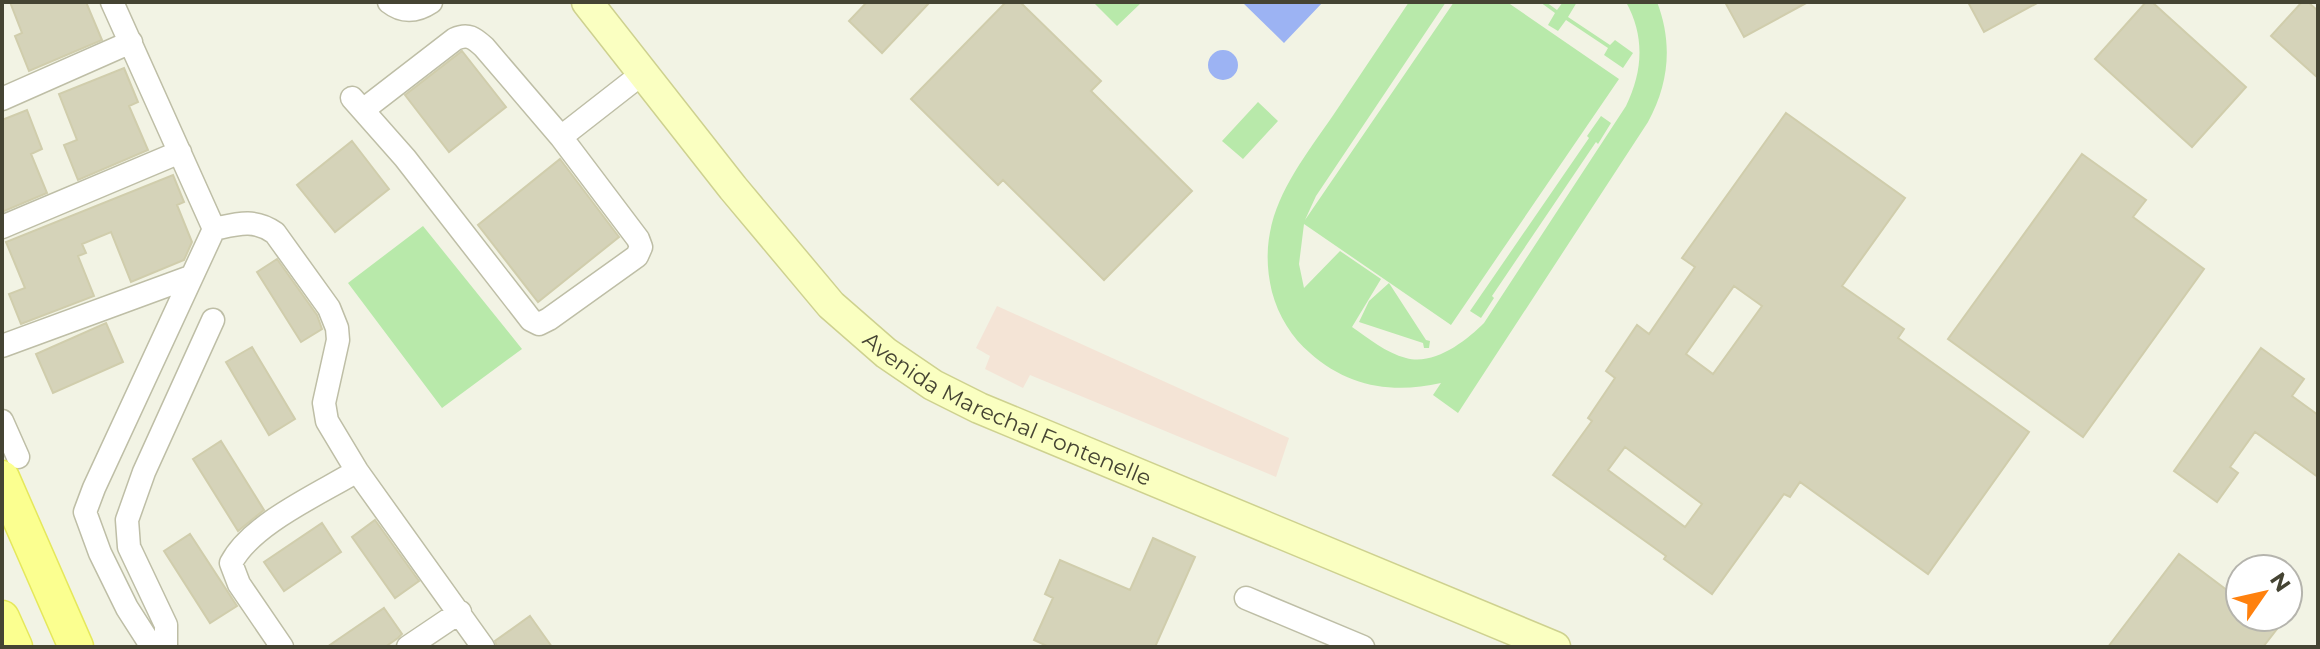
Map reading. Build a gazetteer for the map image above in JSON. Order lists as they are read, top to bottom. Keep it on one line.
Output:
{"streets":{"main road":["Avenida Marechal Fontenelle"]},"north":"top right"}
